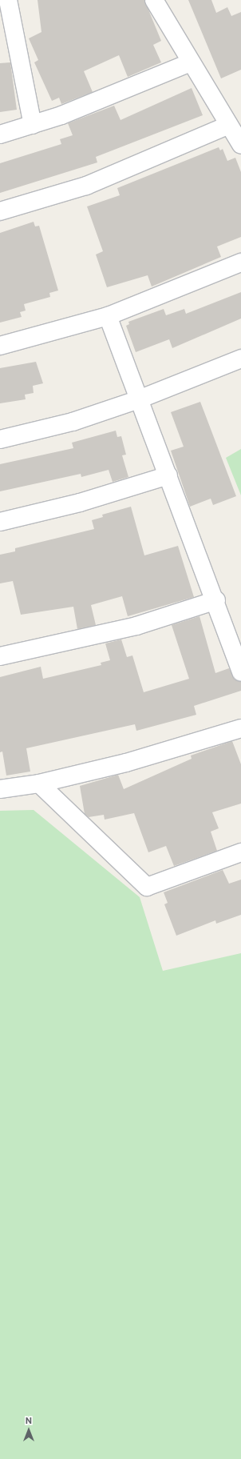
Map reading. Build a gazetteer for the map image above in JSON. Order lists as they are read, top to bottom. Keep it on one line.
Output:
{"north":"top"}
